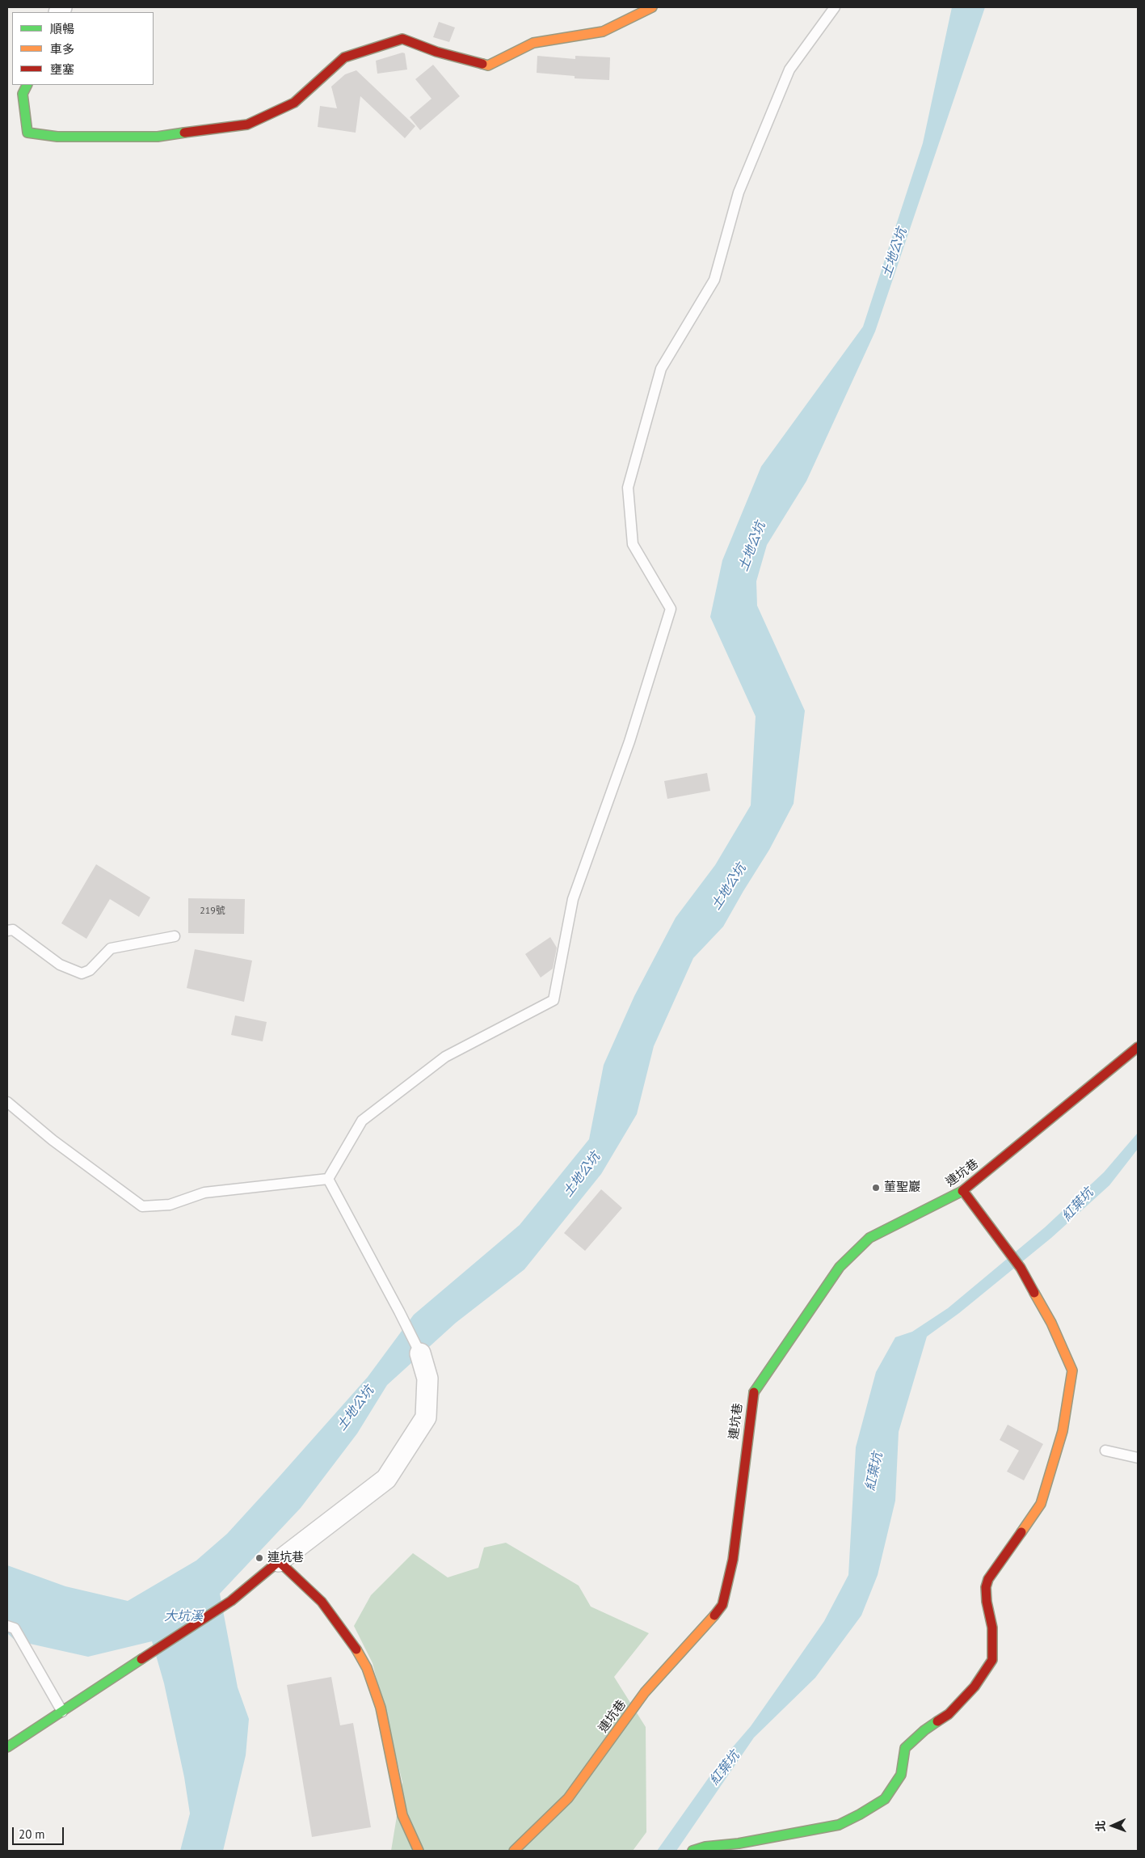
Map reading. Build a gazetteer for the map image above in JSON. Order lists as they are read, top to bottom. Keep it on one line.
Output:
{"streets":{"street":["連坑巷"]},"water":["土地公坑","紅葉坑","大坑溪"],"places":["董聖巖","連坑巷"],"house_numbers":["219號"],"legend":["順暢","車多","壅塞"],"scale_bar":"20 m","north":"left"}
